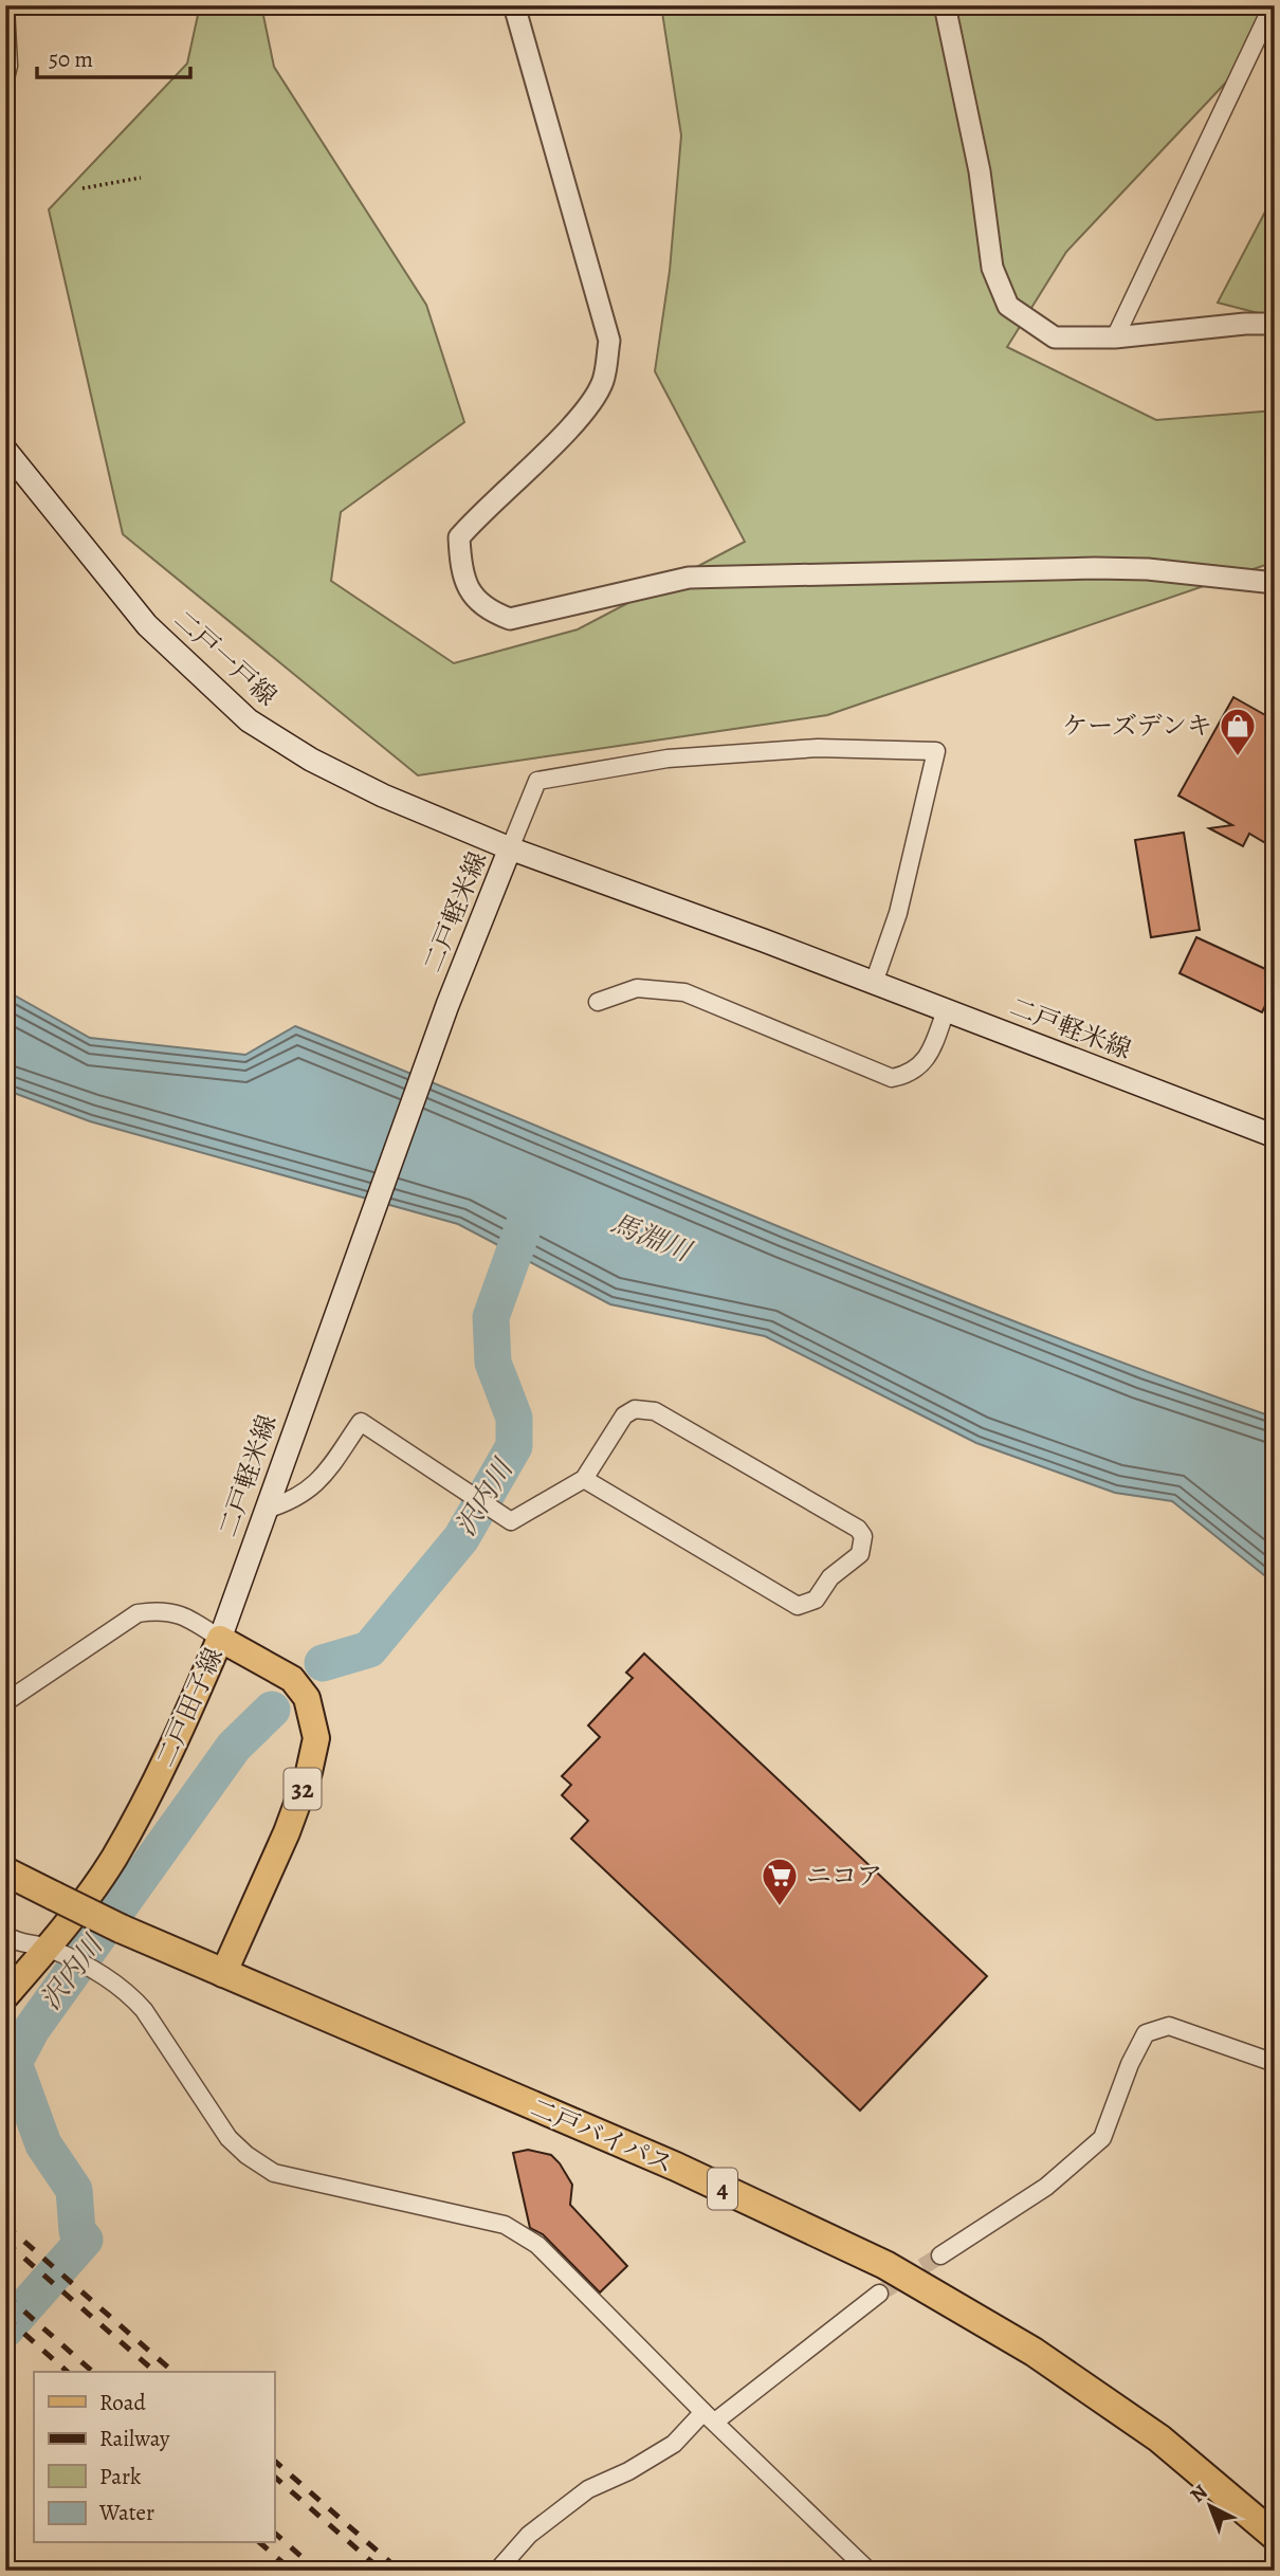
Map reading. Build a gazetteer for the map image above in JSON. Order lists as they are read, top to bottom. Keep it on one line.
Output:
{"streets":{"highway":["二戸バイパス","4"],"main road":["二戸一戸線","二戸軽米線","二戸田子線","32"]},"crossings":[["二戸一戸線","二戸軽米線"],["二戸軽米線","二戸田子線"],["二戸田子線","二戸バイパス"]],"water":["馬淵川","沢内川"],"places":{"shop":["ケーズデンキ"],"supermarket":["ニコア"]},"legend":["Road","Railway","Park","Water"],"scale_bar":"50 m","north":"top left"}
